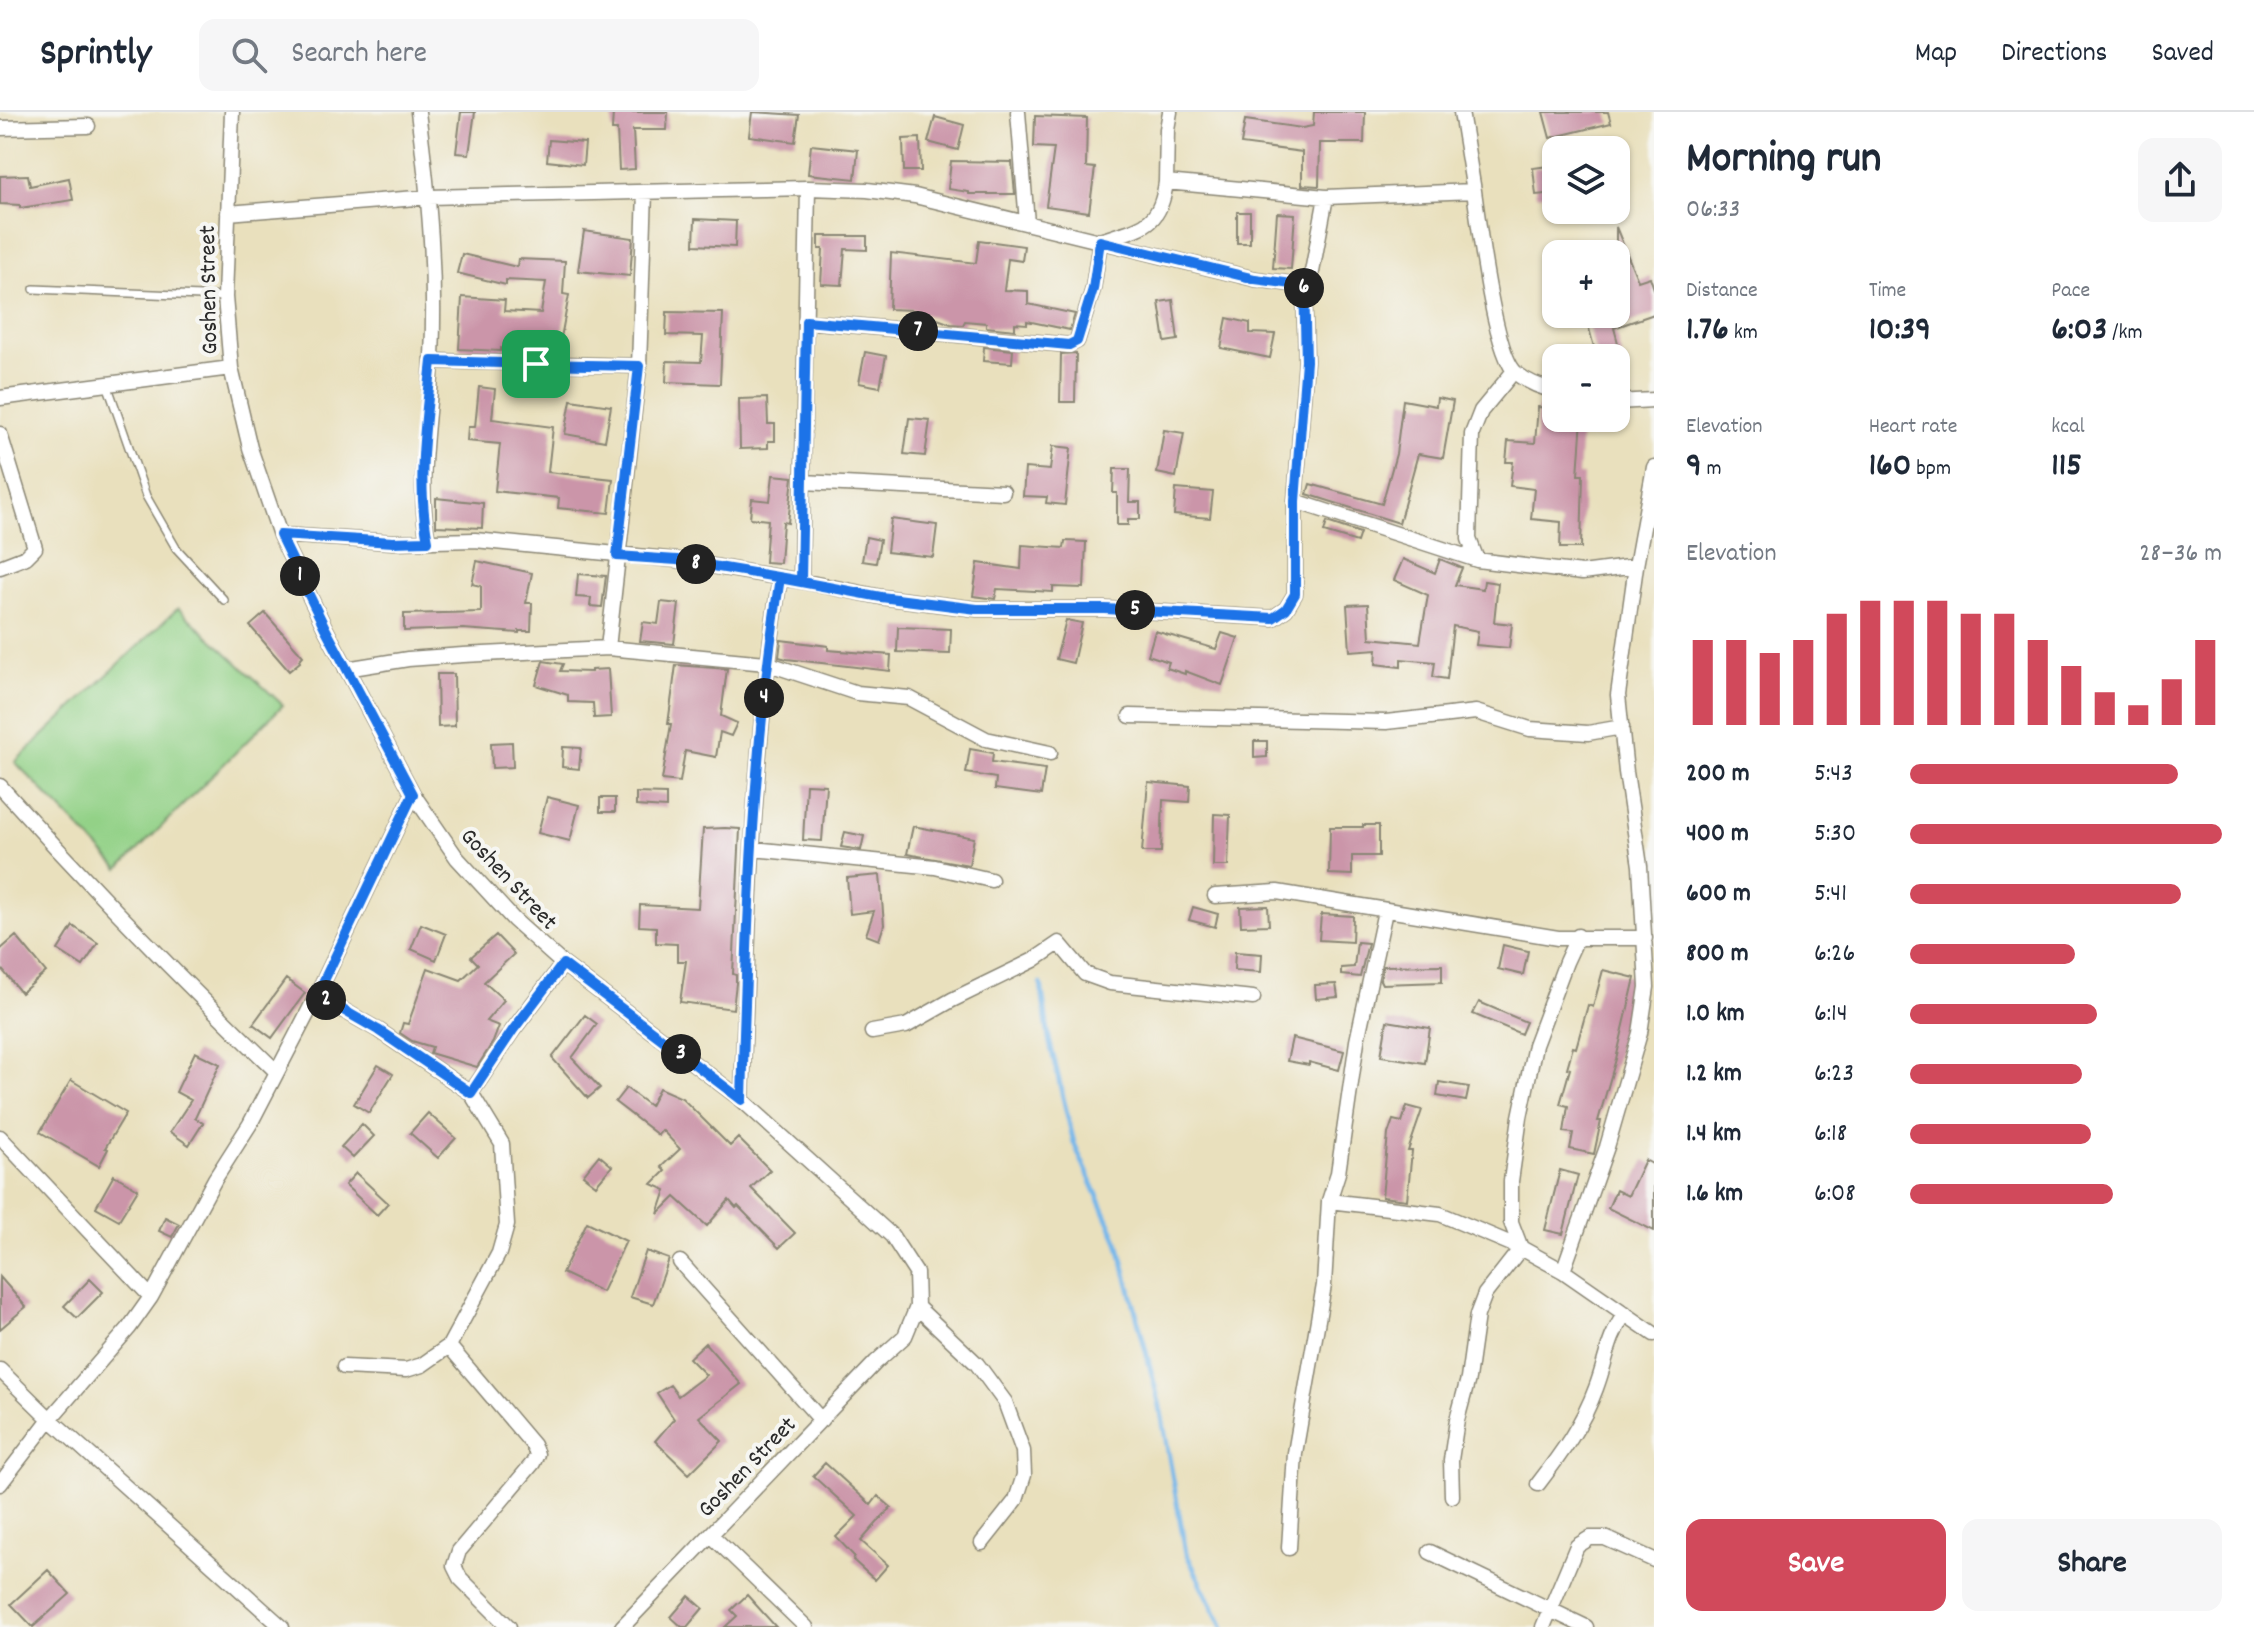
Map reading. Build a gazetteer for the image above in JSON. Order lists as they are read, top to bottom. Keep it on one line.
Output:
{"streets":{"street":["Goshen Street"]},"page":{"header":"Sprintly","search":"Search here","nav":["Map","Directions","Saved"],"heading":["Morning run","06:33"],"map_buttons":["+","−"],"stats":[["Distance","1.76 km"],["Time","10:39"],["Pace","6:03 /km"],["Elevation","9 m"],["Heart rate","160 bpm"],["kcal","115"]],"pins":["6","7","8","1","5","4","2","3"],"chart":["Elevation","28–36 m"],"list":[{"name":"200 m","note":"5:43"},{"name":"400 m","note":"5:30"},{"name":"600 m","note":"5:41"},{"name":"800 m","note":"6:26"},{"name":"1.0 km","note":"6:14"},{"name":"1.2 km","note":"6:23"},{"name":"1.4 km","note":"6:18"},{"name":"1.6 km","note":"6:08"}],"buttons":["Save","Share"]}}
